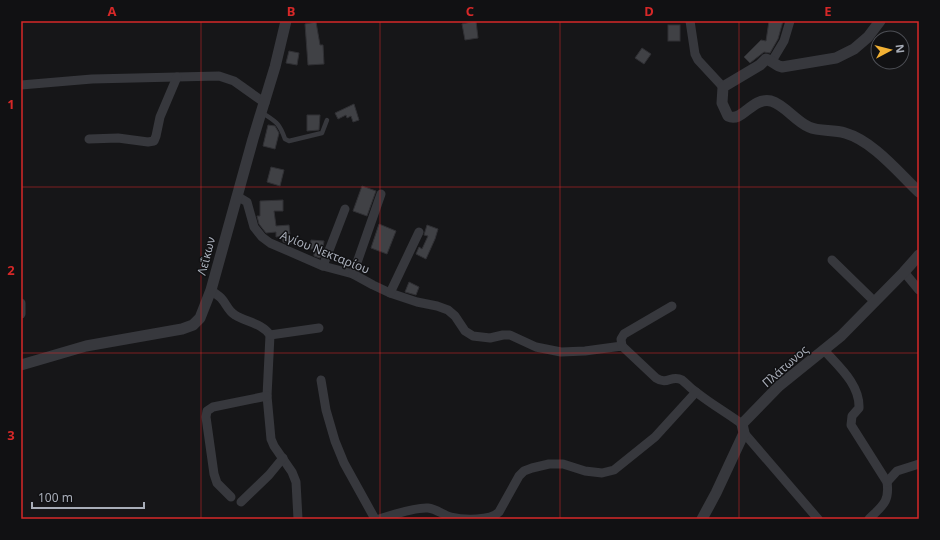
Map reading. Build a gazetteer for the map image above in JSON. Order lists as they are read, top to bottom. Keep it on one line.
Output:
{"streets":{"street":["Αγίου Νεκταρίου","Λεΐκων","Πλάτωνος"]},"crossings":[["Αγίου Νεκταρίου","Λεΐκων"]],"scale_bar":"100 m","north":"right","grid":{"columns":["A","B","C","D","E"],"rows":["1","2","3"]}}
